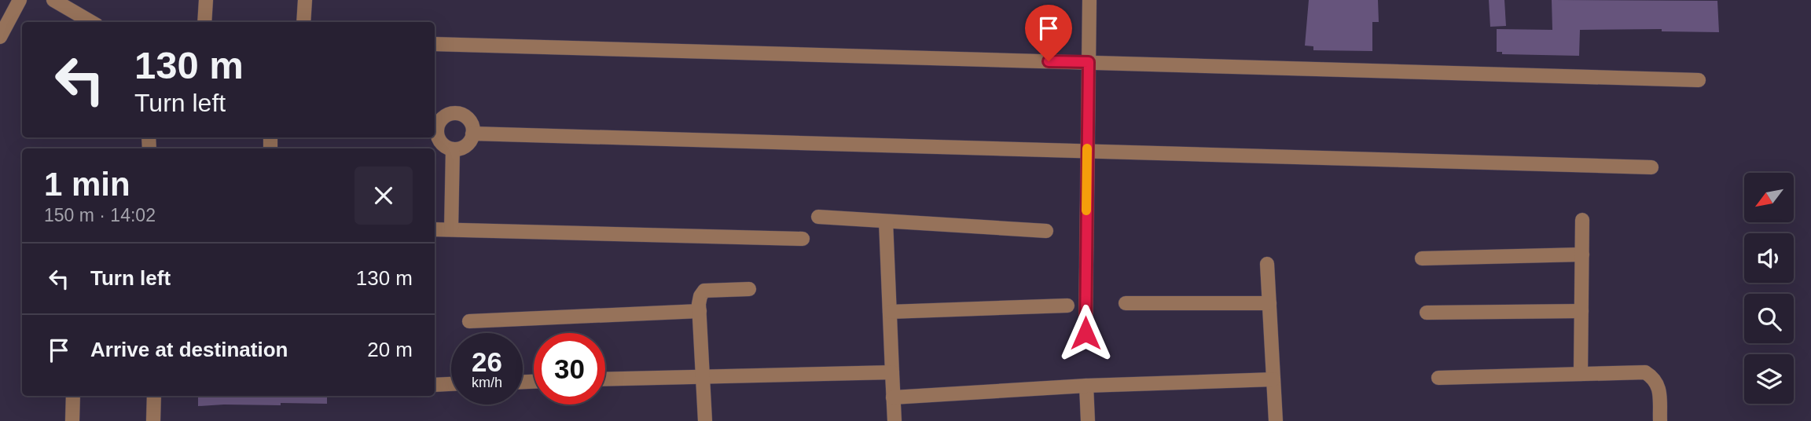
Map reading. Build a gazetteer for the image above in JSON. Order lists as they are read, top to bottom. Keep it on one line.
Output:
{"north":"bottom left","page":{"turn":["130 m","Turn left"],"heading":["1 min","150 m · 14:02"],"list":[{"name":"Turn left","value":"130 m"},{"name":"Arrive at destination","value":"20 m"}],"speed":"26 km/h","limit":"30"}}
